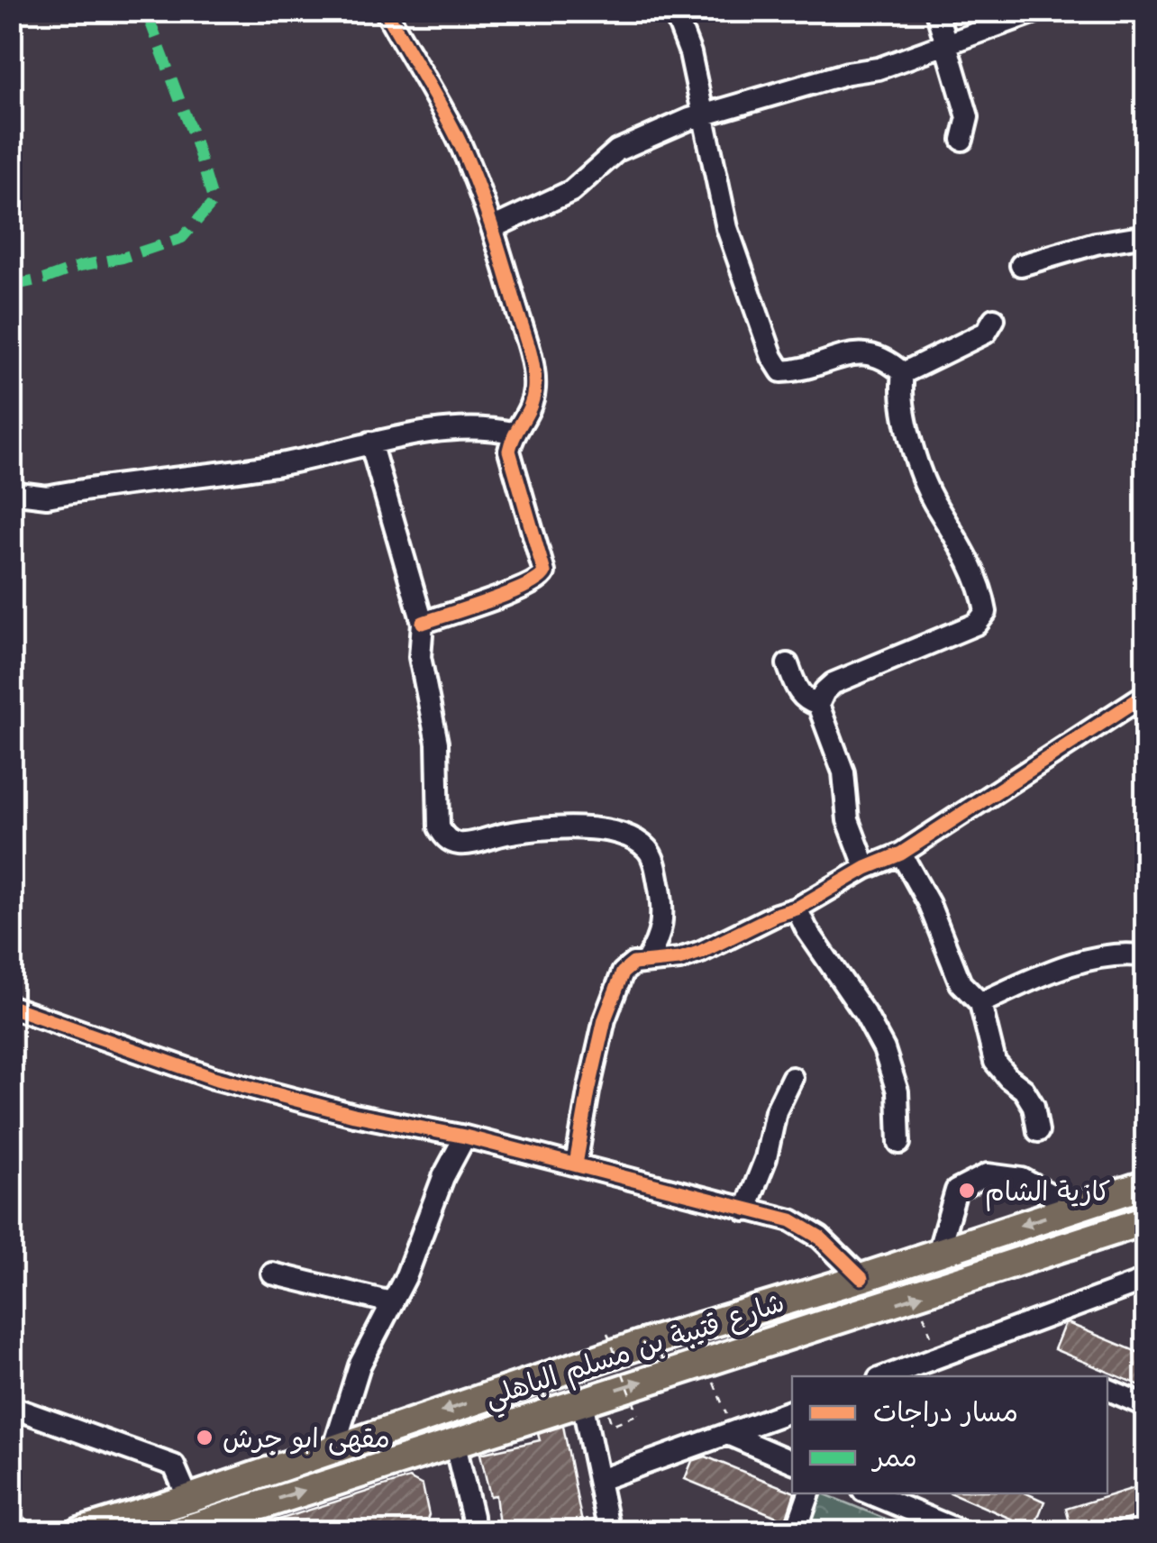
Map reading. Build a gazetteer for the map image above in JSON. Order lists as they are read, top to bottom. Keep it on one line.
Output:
{"streets":{"main road":["شارع قتيبة بن مسلم الباهلي"]},"places":["كازية الشام","مقهى ابو جرش"],"legend":["مسار دراجات","ممر"]}
